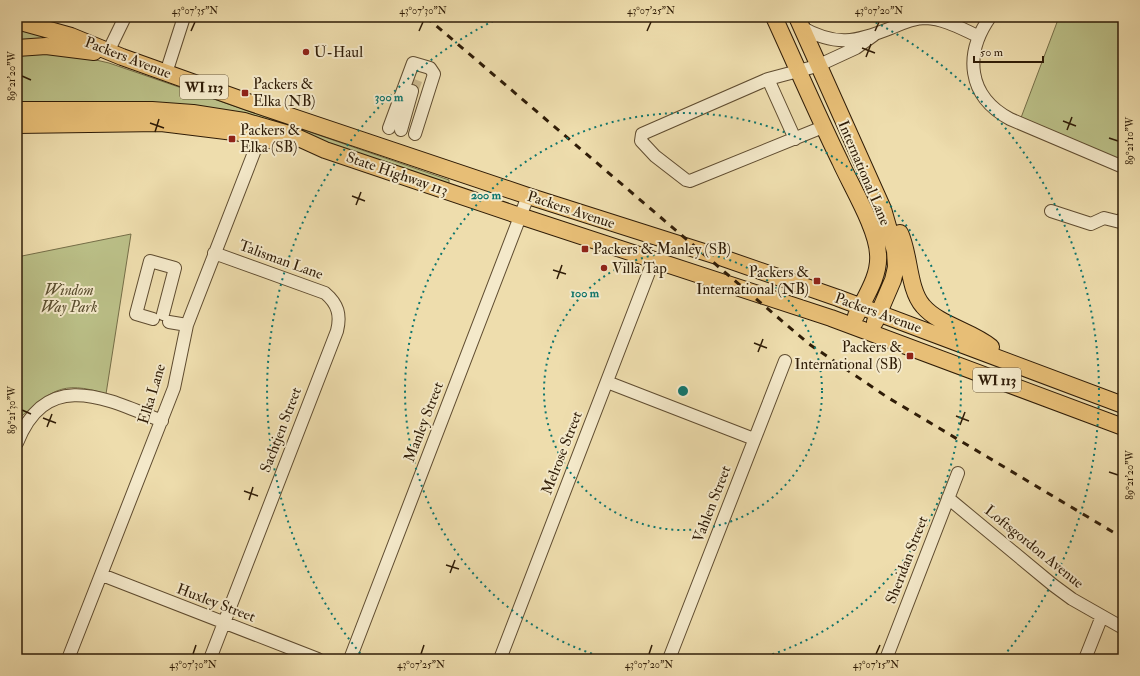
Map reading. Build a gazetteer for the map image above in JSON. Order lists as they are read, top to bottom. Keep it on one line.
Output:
{"streets":{"main road":["Packers Avenue","WI 113","International Lane","State Highway 113"],"street":["Talisman Lane","Elka Lane","Manley Street","Sachtjen Street","Melrose Street","Vahlen Street","Loftsgordon Avenue","Sheridan Street","Huxley Street"]},"crossings":[["Packers Avenue","WI 113"],["Packers Avenue","International Lane"],["Packers Avenue","State Highway 113"],["Packers Avenue","Manley Street"],["Packers Avenue","Melrose Street"],["WI 113","State Highway 113"],["WI 113","Elka Lane"],["State Highway 113","Manley Street"],["State Highway 113","Melrose Street"],["Talisman Lane","Elka Lane"],["Talisman Lane","Sachtjen Street"],["Elka Lane","Huxley Street"],["Sachtjen Street","Huxley Street"],["Loftsgordon Avenue","Sheridan Street"]],"parks":["Windom Way Park"],"places":{"other":["U-Haul","Villa Tap"],"transit":["Packers & Elka (NB)","Packers & Elka (SB)","Packers & Manley (SB)","Packers & International (NB)","Packers & International (SB)"]},"scale_bar":"50 m","coordinates":["43°07'35\"N","43°07'30\"N","43°07'25\"N","43°07'20\"N","89°21'20\"W","89°21'10\"W","89°21'30\"W","43°07'15\"N"],"rings":["300 m","200 m","100 m"]}
